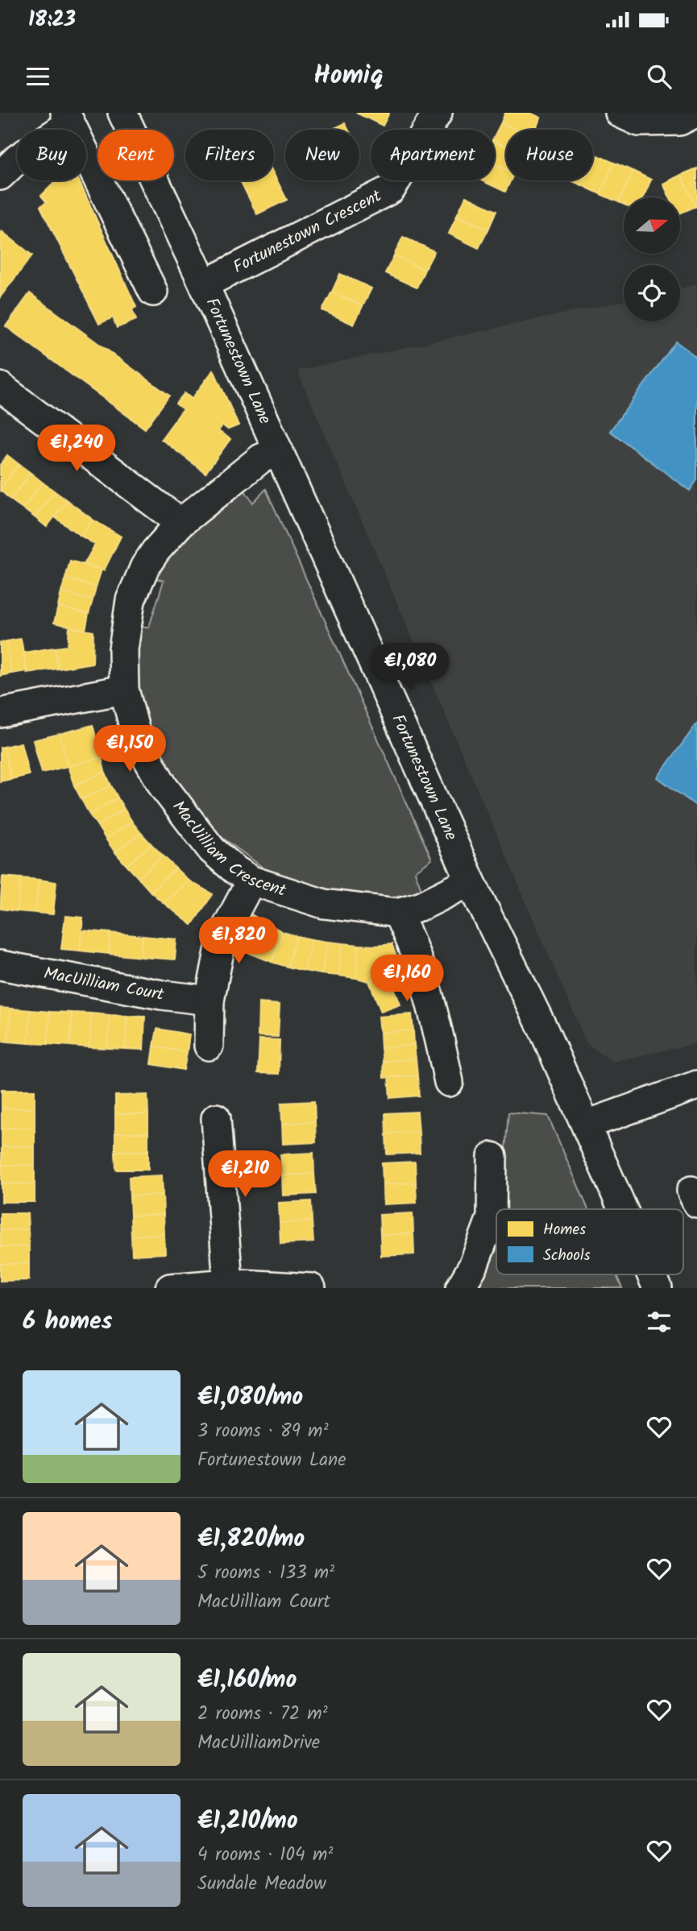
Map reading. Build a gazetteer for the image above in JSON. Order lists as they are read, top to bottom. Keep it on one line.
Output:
{"streets":{"street":["Fortunestown Crescent","Fortunestown Lane","MacUilliam Crescent","MacUilliam Court"]},"crossings":[["Fortunestown Crescent","Fortunestown Lane"],["Fortunestown Lane","MacUilliam Crescent"]],"legend":["Homes","Schools"],"north":"right","page":{"status":"18:23","header":"Homiq","chip":["Buy","Rent","Filters","New","Apartment","House"],"price":["€1,240","€1,080","€1,150","€1,820","€1,160","€1,210"],"heading":"6 homes","list":[{"name":"€1,080/mo","note":"3 rooms · 89 m² · Fortunestown Lane"},{"name":"€1,820/mo","note":"5 rooms · 133 m² · MacUilliam Court"},{"name":"€1,160/mo","note":"2 rooms · 72 m² · MacUilliamDrive"},{"name":"€1,210/mo","note":"4 rooms · 104 m² · Sundale Meadow"}]}}
